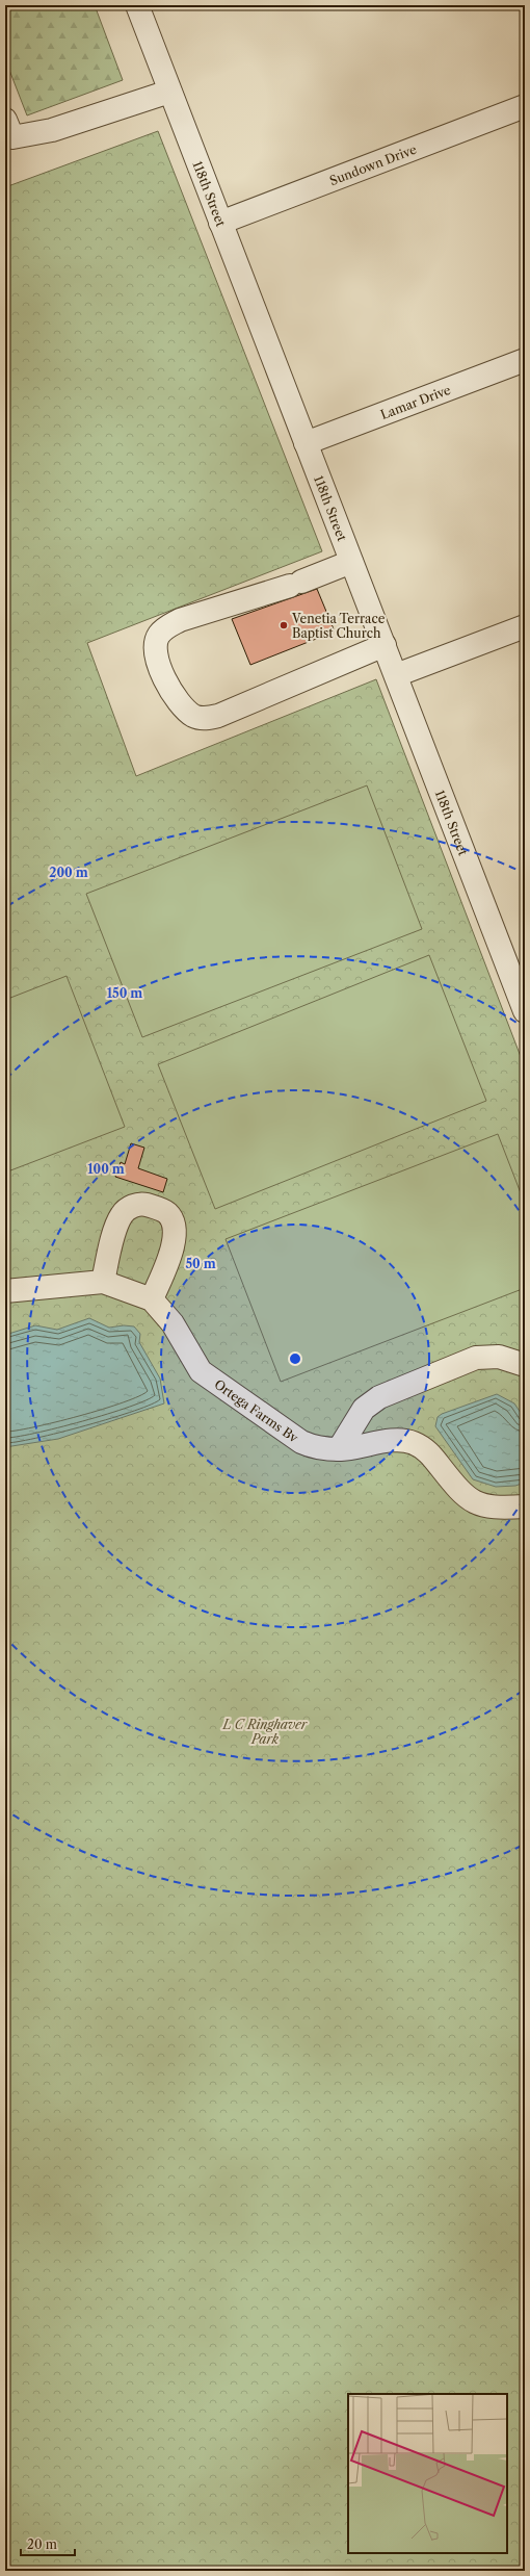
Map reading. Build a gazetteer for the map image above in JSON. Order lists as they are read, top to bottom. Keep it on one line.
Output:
{"streets":{"street":["Sundown Drive","118th Street","Lamar Drive","Ortega Farms Bv"]},"crossings":[["Sundown Drive","118th Street"],["118th Street","Lamar Drive"]],"parks":["L C Ringhaver Park"],"places":["Venetia Terrace Baptist Church"],"scale_bar":"20 m","rings":["200 m","150 m","100 m","50 m"]}
